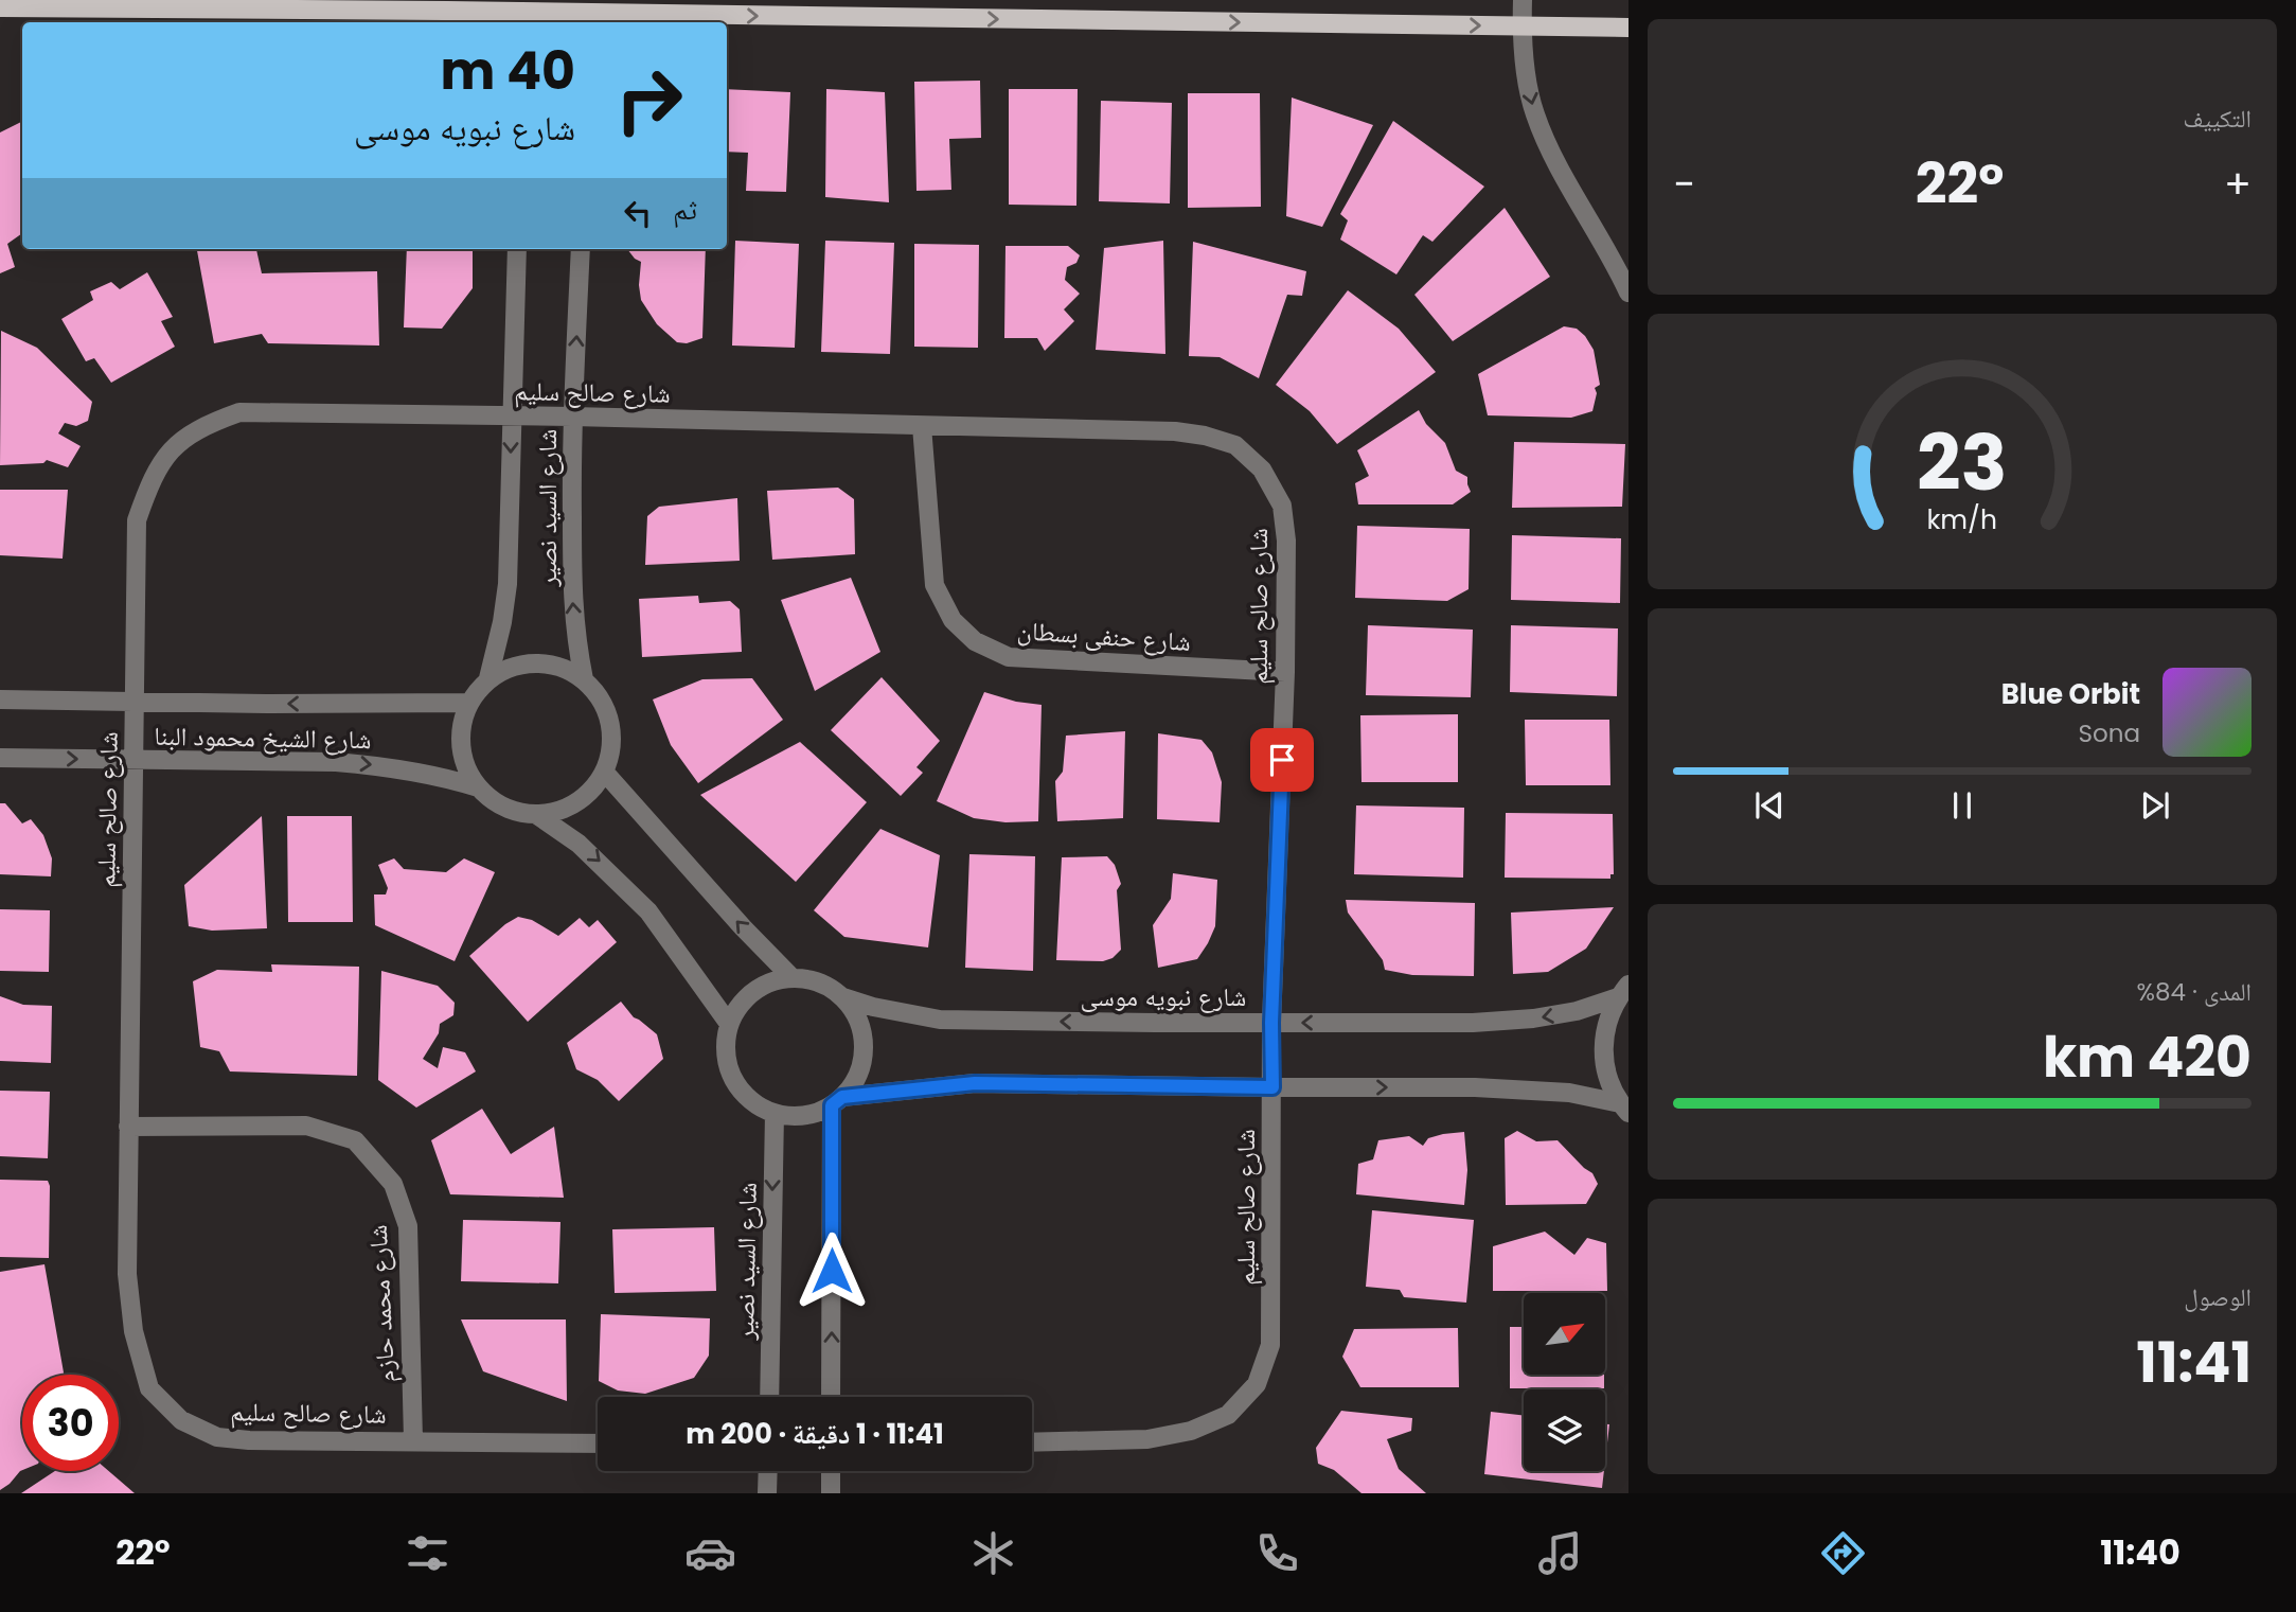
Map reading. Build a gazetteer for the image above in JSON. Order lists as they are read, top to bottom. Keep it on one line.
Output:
{"streets":{"street":["شارع صالح سليم","شارع السيد نصير","شارع حنفى بسطان","شارع الشيخ محمود البنا","شارع نبويه موسى","شارع محمد حازم"]},"crossings":[["شارع صالح سليم","شارع السيد نصير"],["شارع صالح سليم","شارع حنفى بسطان"],["شارع صالح سليم","شارع الشيخ محمود البنا"],["شارع صالح سليم","شارع نبويه موسى"],["شارع صالح سليم","شارع محمد حازم"],["شارع السيد نصير","شارع الشيخ محمود البنا"],["شارع السيد نصير","شارع نبويه موسى"]],"north":"top right","page":{"tile":["التكييف",["المدى · 84%","420 km"],["الوصول","11:41"]],"turn":["40 m","شارع نبويه موسى"],"heat":["−","22°","+"],"then":"ثم","song":["Blue Orbit","Sona"],"limit":"30","trip":"11:41 · 1 دقيقة · 200 m","tabs":["11:40","22°"],"gauge":["23","km/h"]}}
